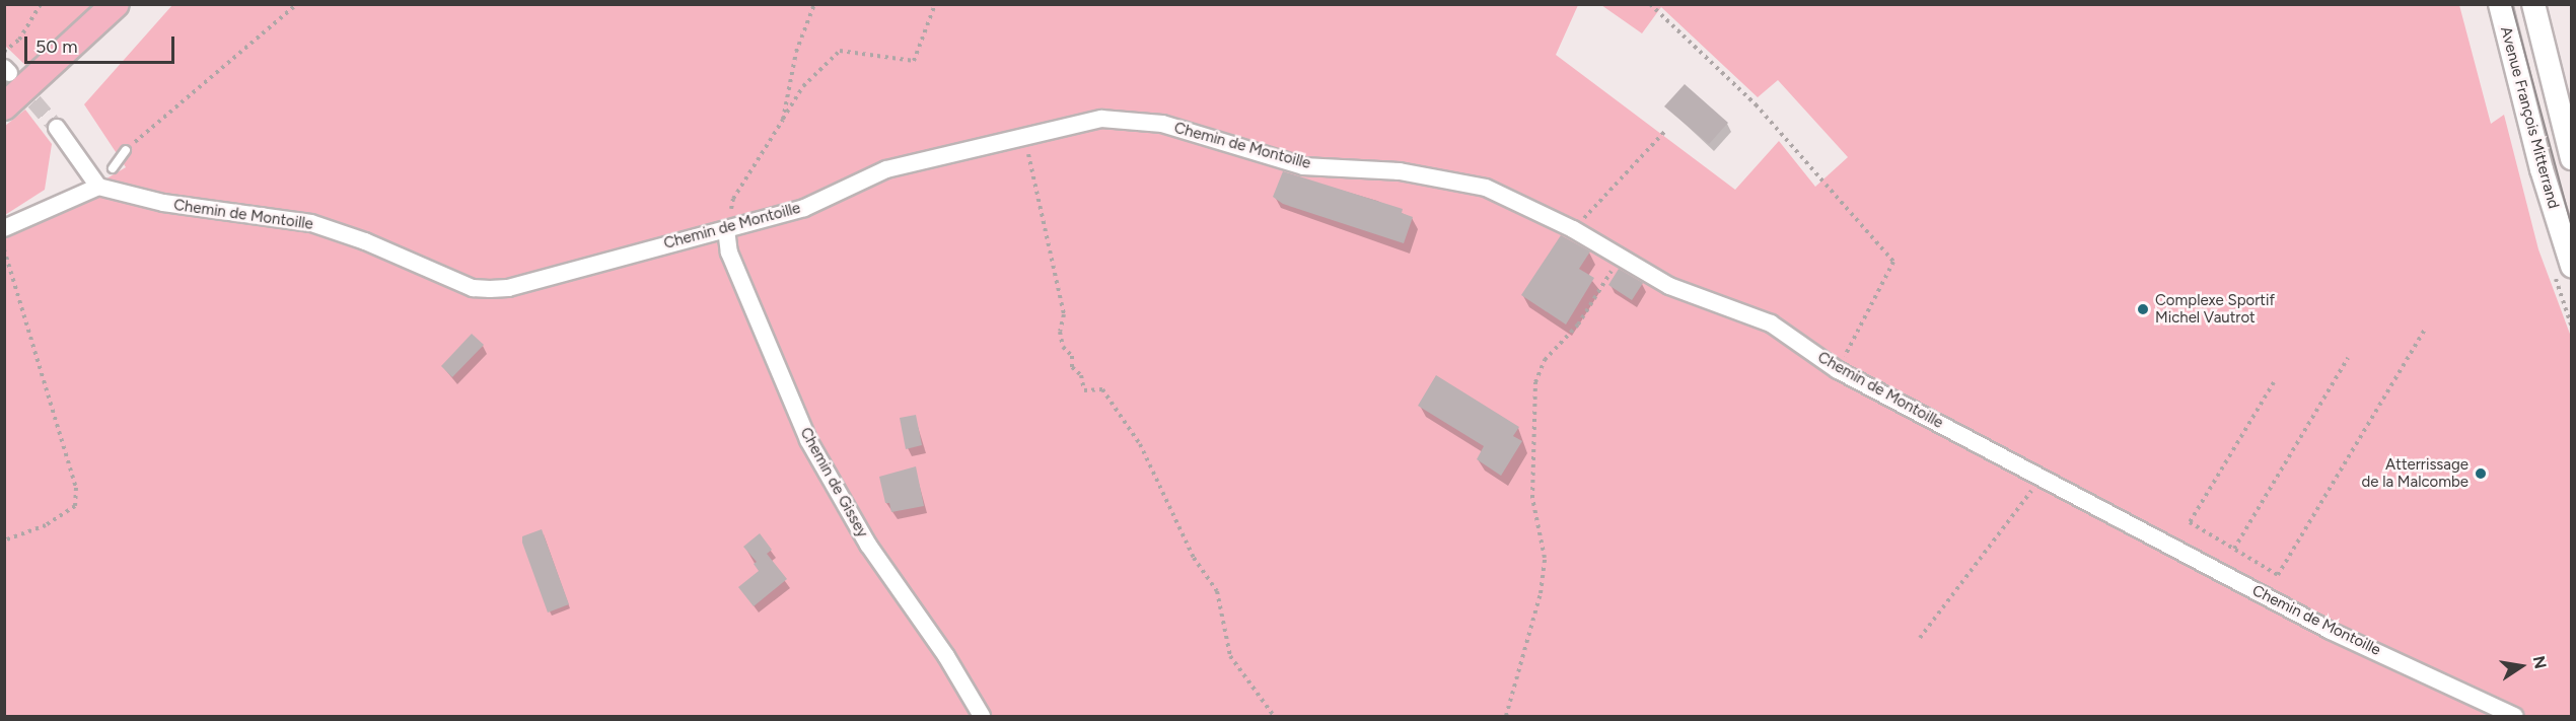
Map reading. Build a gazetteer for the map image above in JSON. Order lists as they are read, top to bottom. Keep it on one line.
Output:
{"streets":{"main road":["Avenue François Mitterrand"],"street":["Chemin de Montoille","Chemin de Gissey"]},"crossings":[["Chemin de Montoille","Chemin de Gissey"]],"places":["Complexe Sportif Michel Vautrot","Atterrissage de la Malcombe"],"scale_bar":"50 m","north":"right"}
